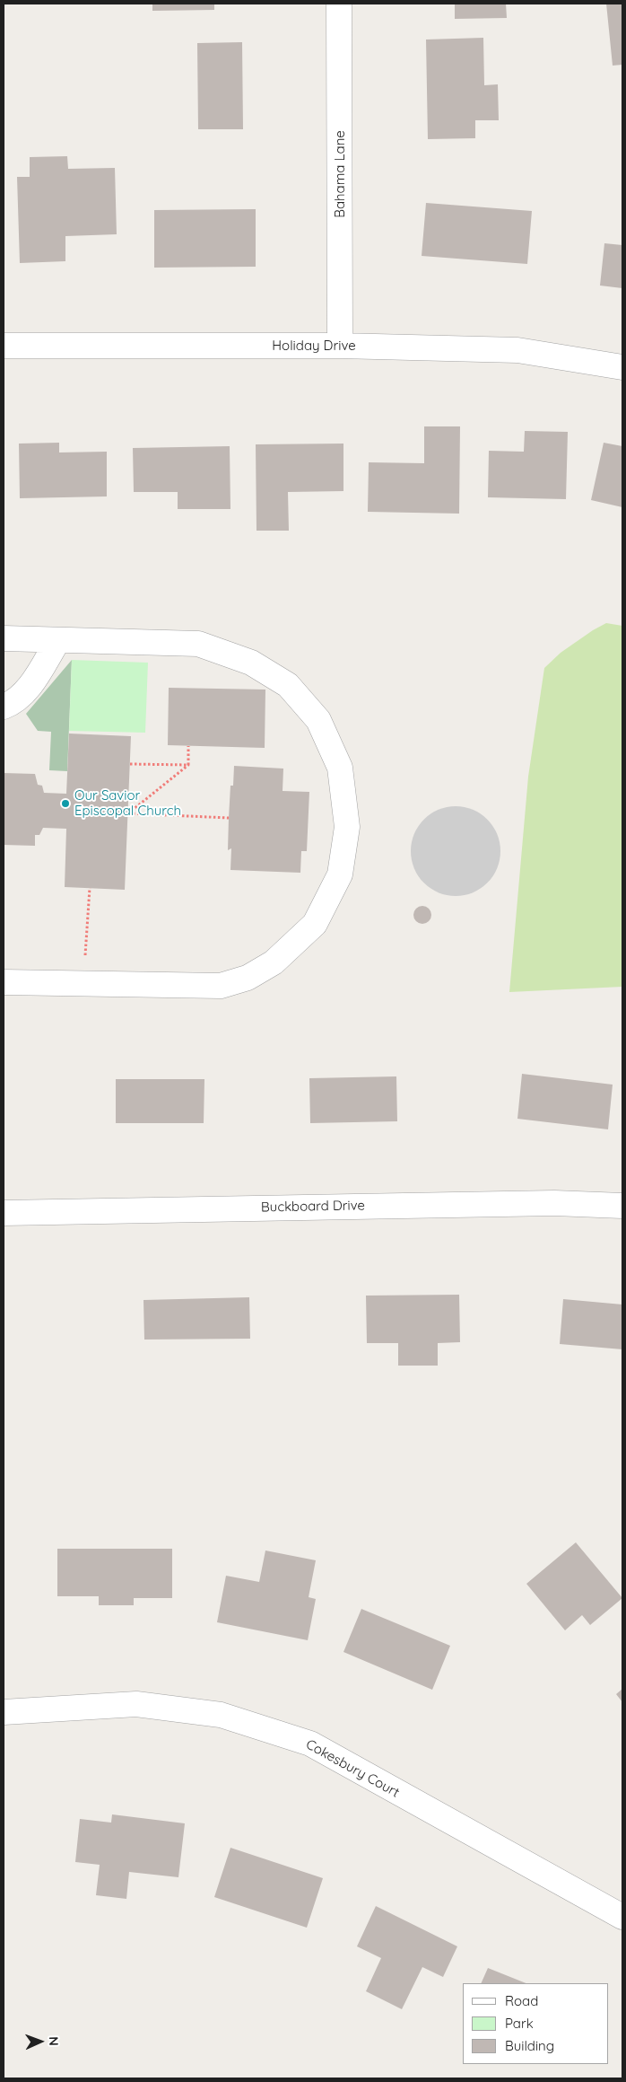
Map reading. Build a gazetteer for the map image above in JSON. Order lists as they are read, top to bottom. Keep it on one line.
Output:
{"streets":{"street":["Bahama Lane","Holiday Drive","Buckboard Drive","Cokesbury Court"]},"crossings":[["Bahama Lane","Holiday Drive"]],"places":["Our Savior Episcopal Church"],"legend":["Road","Park","Building"],"north":"right"}
